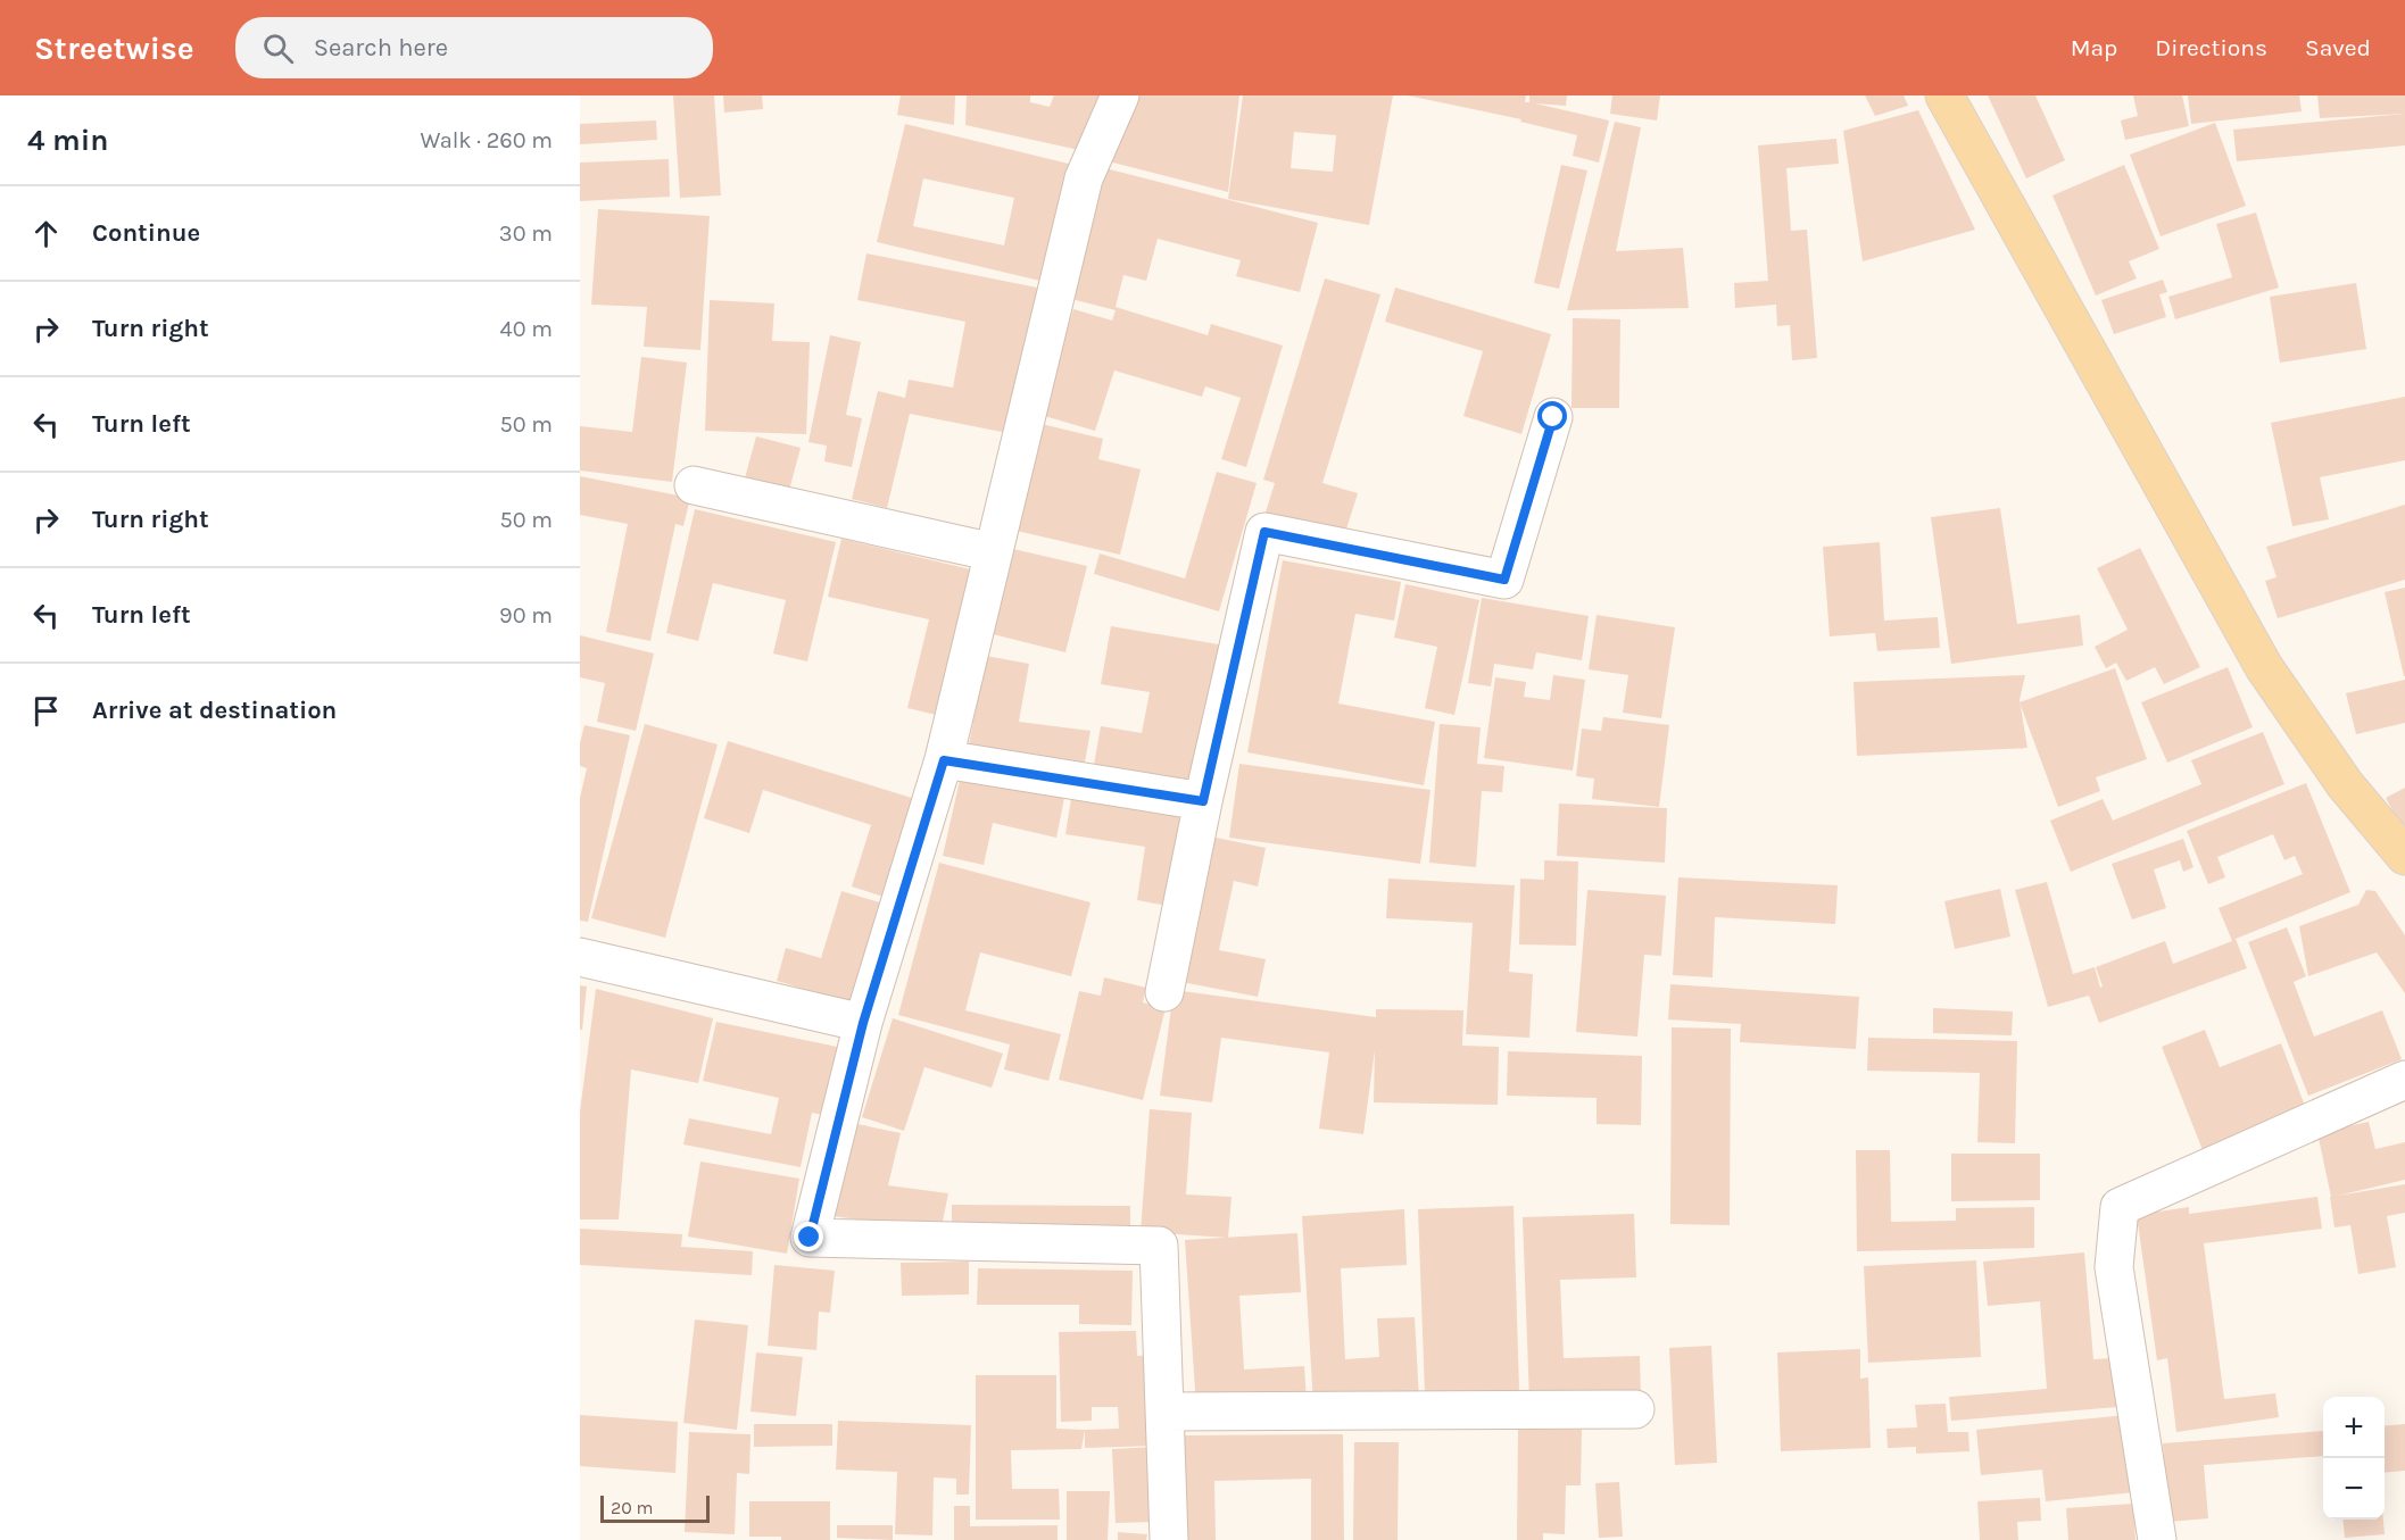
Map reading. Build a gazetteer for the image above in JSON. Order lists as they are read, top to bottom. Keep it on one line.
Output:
{"scale_bar":"20 m","page":{"header":"Streetwise","search":"Search here","nav":["Map","Directions","Saved"],"heading":["4 min","Walk · 260 m"],"list":[["Continue","30 m"],["Turn right","40 m"],["Turn left","50 m"],["Turn right","50 m"],["Turn left","90 m"],"Arrive at destination"],"map_buttons":["+","−"],"scale":"20 m"}}
